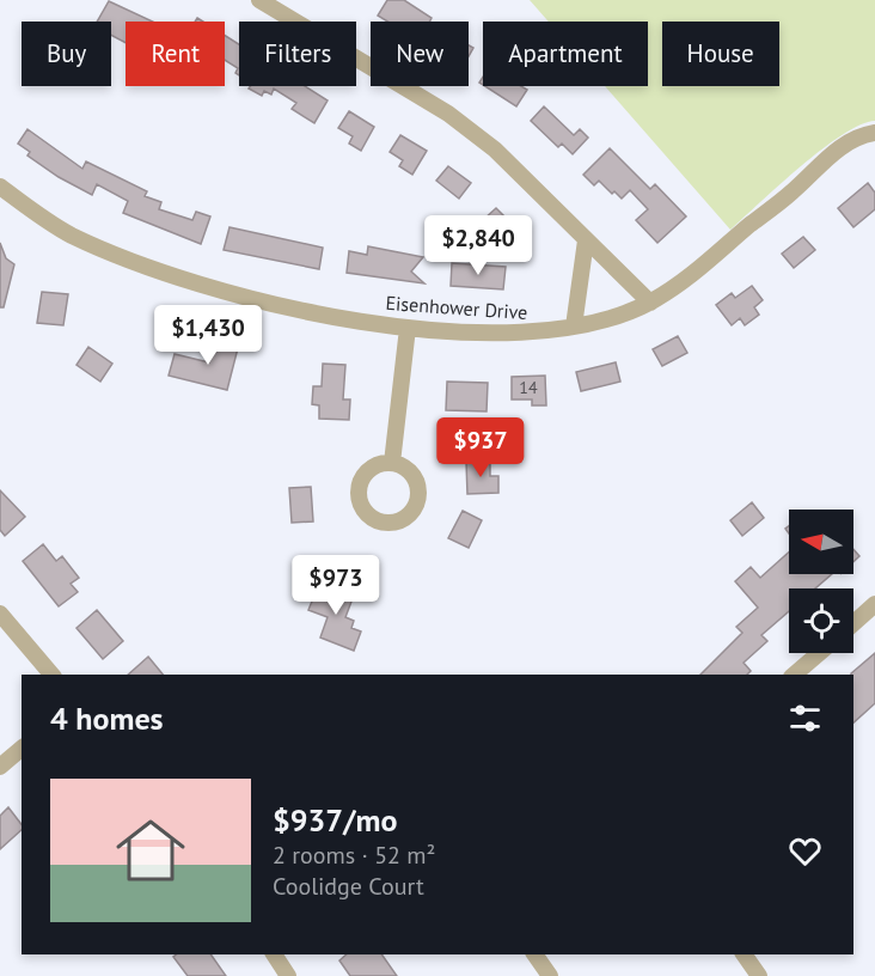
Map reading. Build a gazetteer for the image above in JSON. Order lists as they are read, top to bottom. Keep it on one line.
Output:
{"streets":{"street":["Eisenhower Drive"]},"house_numbers":["14"],"north":"left","page":{"chip":["Buy","Rent","Filters","New","Apartment","House"],"price":["$2,840","$1,430","$937","$973"],"heading":"4 homes","list":[{"name":"$937/mo","note":"2 rooms · 52 m² · Coolidge Court"}]}}
